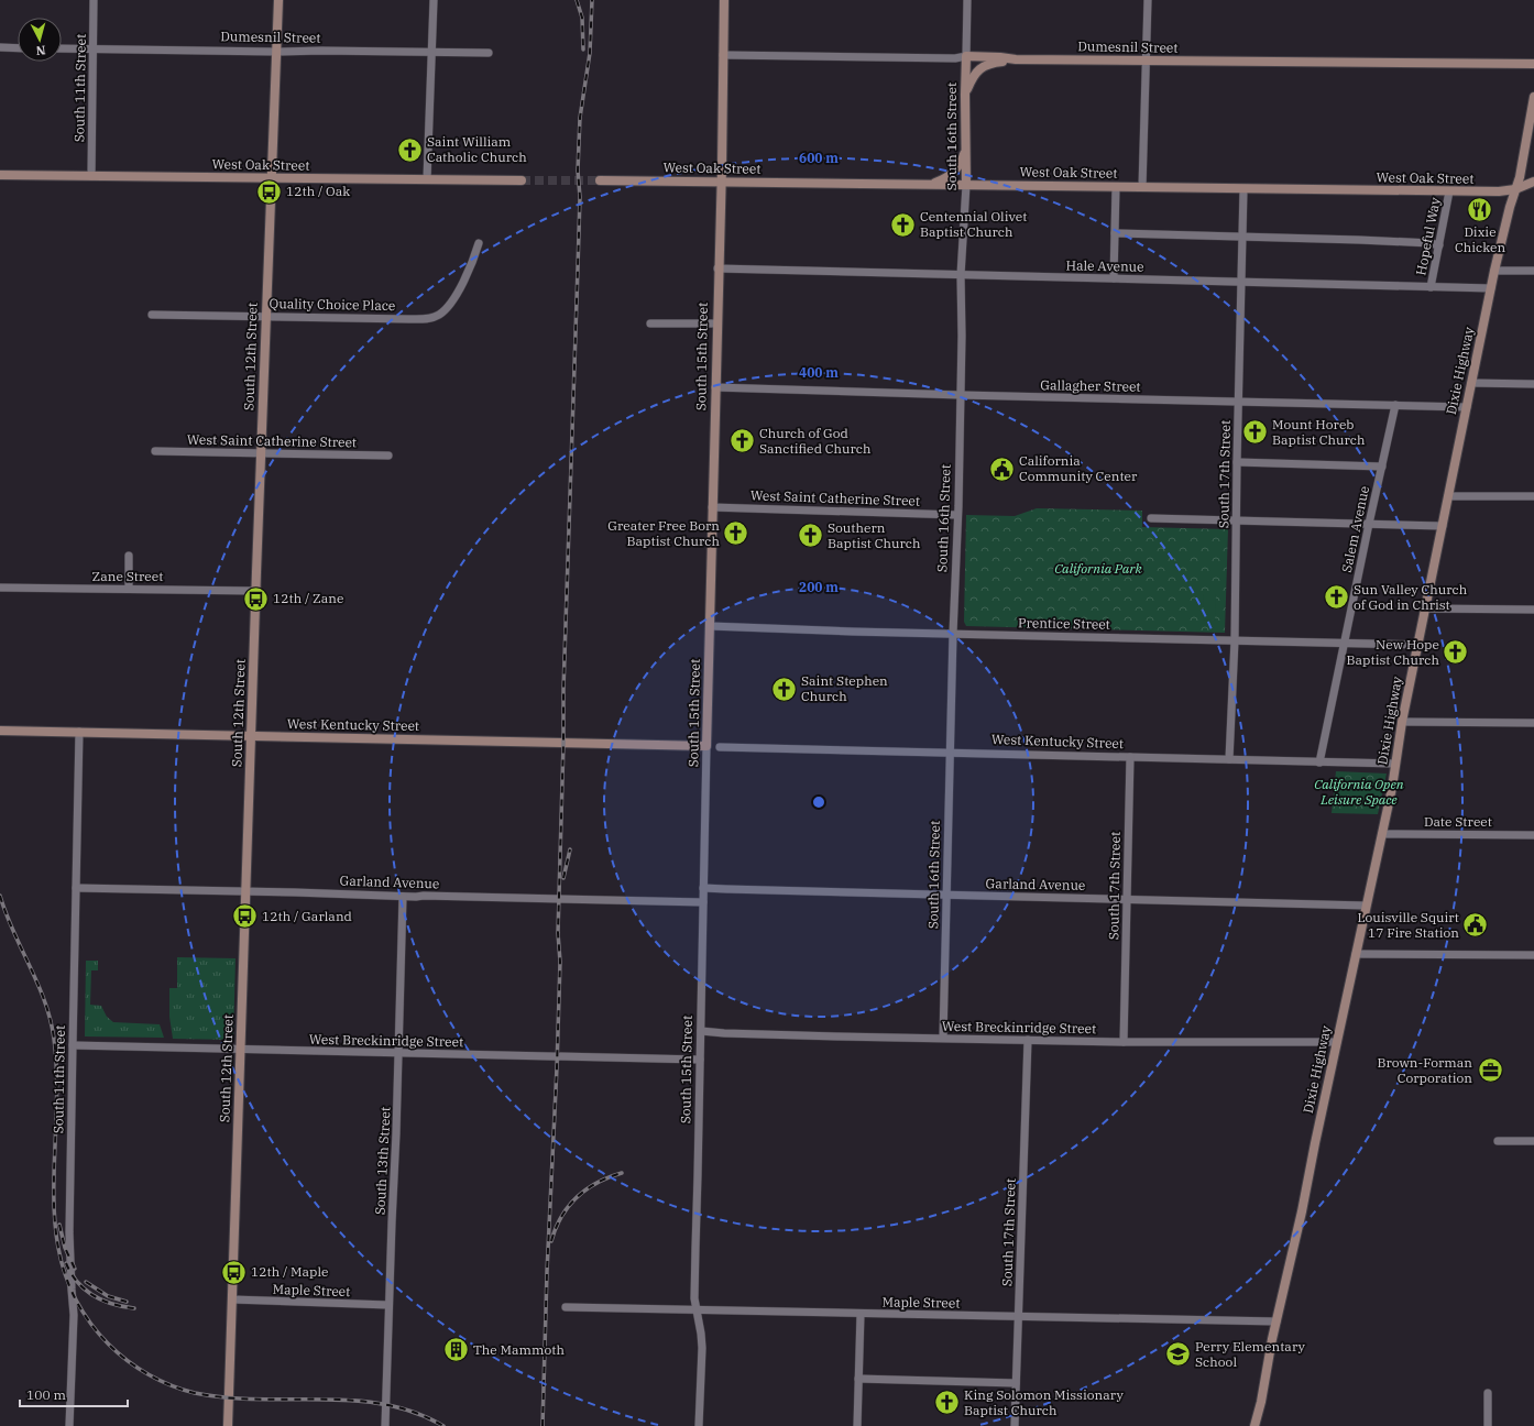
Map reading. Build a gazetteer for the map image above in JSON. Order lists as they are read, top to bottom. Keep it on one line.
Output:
{"streets":{"street":["Dumesnil Street","South 11th Street","South 16th Street","West Oak Street","Hopeful Way","Hale Avenue","Quality Choice Place","South 12th Street","South 15th Street","Dixie Highway","Gallagher Street","West Saint Catherine Street","South 17th Street","Salem Avenue","Zane Street","Prentice Street","West Kentucky Street","Date Street","Garland Avenue","West Breckinridge Street","South 13th Street","Maple Street"]},"crossings":[["Dumesnil Street","South 11th Street"],["Dumesnil Street","South 16th Street"],["Dumesnil Street","South 12th Street"],["Dumesnil Street","South 15th Street"],["South 11th Street","West Oak Street"],["South 11th Street","West Kentucky Street"],["South 11th Street","Garland Avenue"],["South 11th Street","West Breckinridge Street"],["South 16th Street","West Oak Street"],["South 16th Street","Hale Avenue"],["South 16th Street","Gallagher Street"],["South 16th Street","West Saint Catherine Street"],["South 16th Street","Prentice Street"],["South 16th Street","West Kentucky Street"],["South 16th Street","Garland Avenue"],["South 16th Street","West Breckinridge Street"],["West Oak Street","Hopeful Way"],["West Oak Street","South 12th Street"],["West Oak Street","South 15th Street"],["West Oak Street","Dixie Highway"],["West Oak Street","South 17th Street"],["Hopeful Way","Hale Avenue"],["Hale Avenue","South 15th Street"],["Hale Avenue","Dixie Highway"],["Hale Avenue","South 17th Street"],["Quality Choice Place","South 12th Street"],["South 12th Street","West Saint Catherine Street"],["South 12th Street","Zane Street"],["South 12th Street","West Kentucky Street"],["South 12th Street","Garland Avenue"],["South 12th Street","West Breckinridge Street"],["South 12th Street","Maple Street"],["South 15th Street","Gallagher Street"],["South 15th Street","West Saint Catherine Street"],["South 15th Street","Prentice Street"],["South 15th Street","West Kentucky Street"],["South 15th Street","Garland Avenue"],["South 15th Street","West Breckinridge Street"],["South 15th Street","Maple Street"],["Dixie Highway","Gallagher Street"],["Dixie Highway","Prentice Street"],["Dixie Highway","West Kentucky Street"],["Dixie Highway","Date Street"],["Dixie Highway","Garland Avenue"],["Dixie Highway","West Breckinridge Street"],["Dixie Highway","Maple Street"],["Gallagher Street","South 17th Street"],["Gallagher Street","Salem Avenue"],["South 17th Street","Prentice Street"],["South 17th Street","West Kentucky Street"],["South 17th Street","Garland Avenue"],["South 17th Street","West Breckinridge Street"],["South 17th Street","Maple Street"],["Salem Avenue","Prentice Street"],["Salem Avenue","West Kentucky Street"],["Garland Avenue","South 13th Street"],["West Breckinridge Street","South 13th Street"],["South 13th Street","Maple Street"]],"parks":["California Park","California Open Leisure Space"],"places":{"church":["Saint William Catholic Church","Centennial Olivet Baptist Church","Mount Horeb Baptist Church","Church of God Sanctified Church","Greater Free Born Baptist Church","Southern Baptist Church","Sun Valley Church of God in Christ","New Hope Baptist Church","Saint Stephen Church","King Solomon Missionary Baptist Church"],"bus stop":["12th / Oak","12th / Zane","12th / Garland","12th / Maple"],"restaurant":["Dixie Chicken"],"public building":["California Community Center","Louisville Squirt 17 Fire Station"],"office":["Brown-Forman Corporation"],"building":["The Mammoth"],"school or university":["Perry Elementary School"]},"scale_bar":"100 m","north":"bottom","rings":["600 m","400 m","200 m"]}
